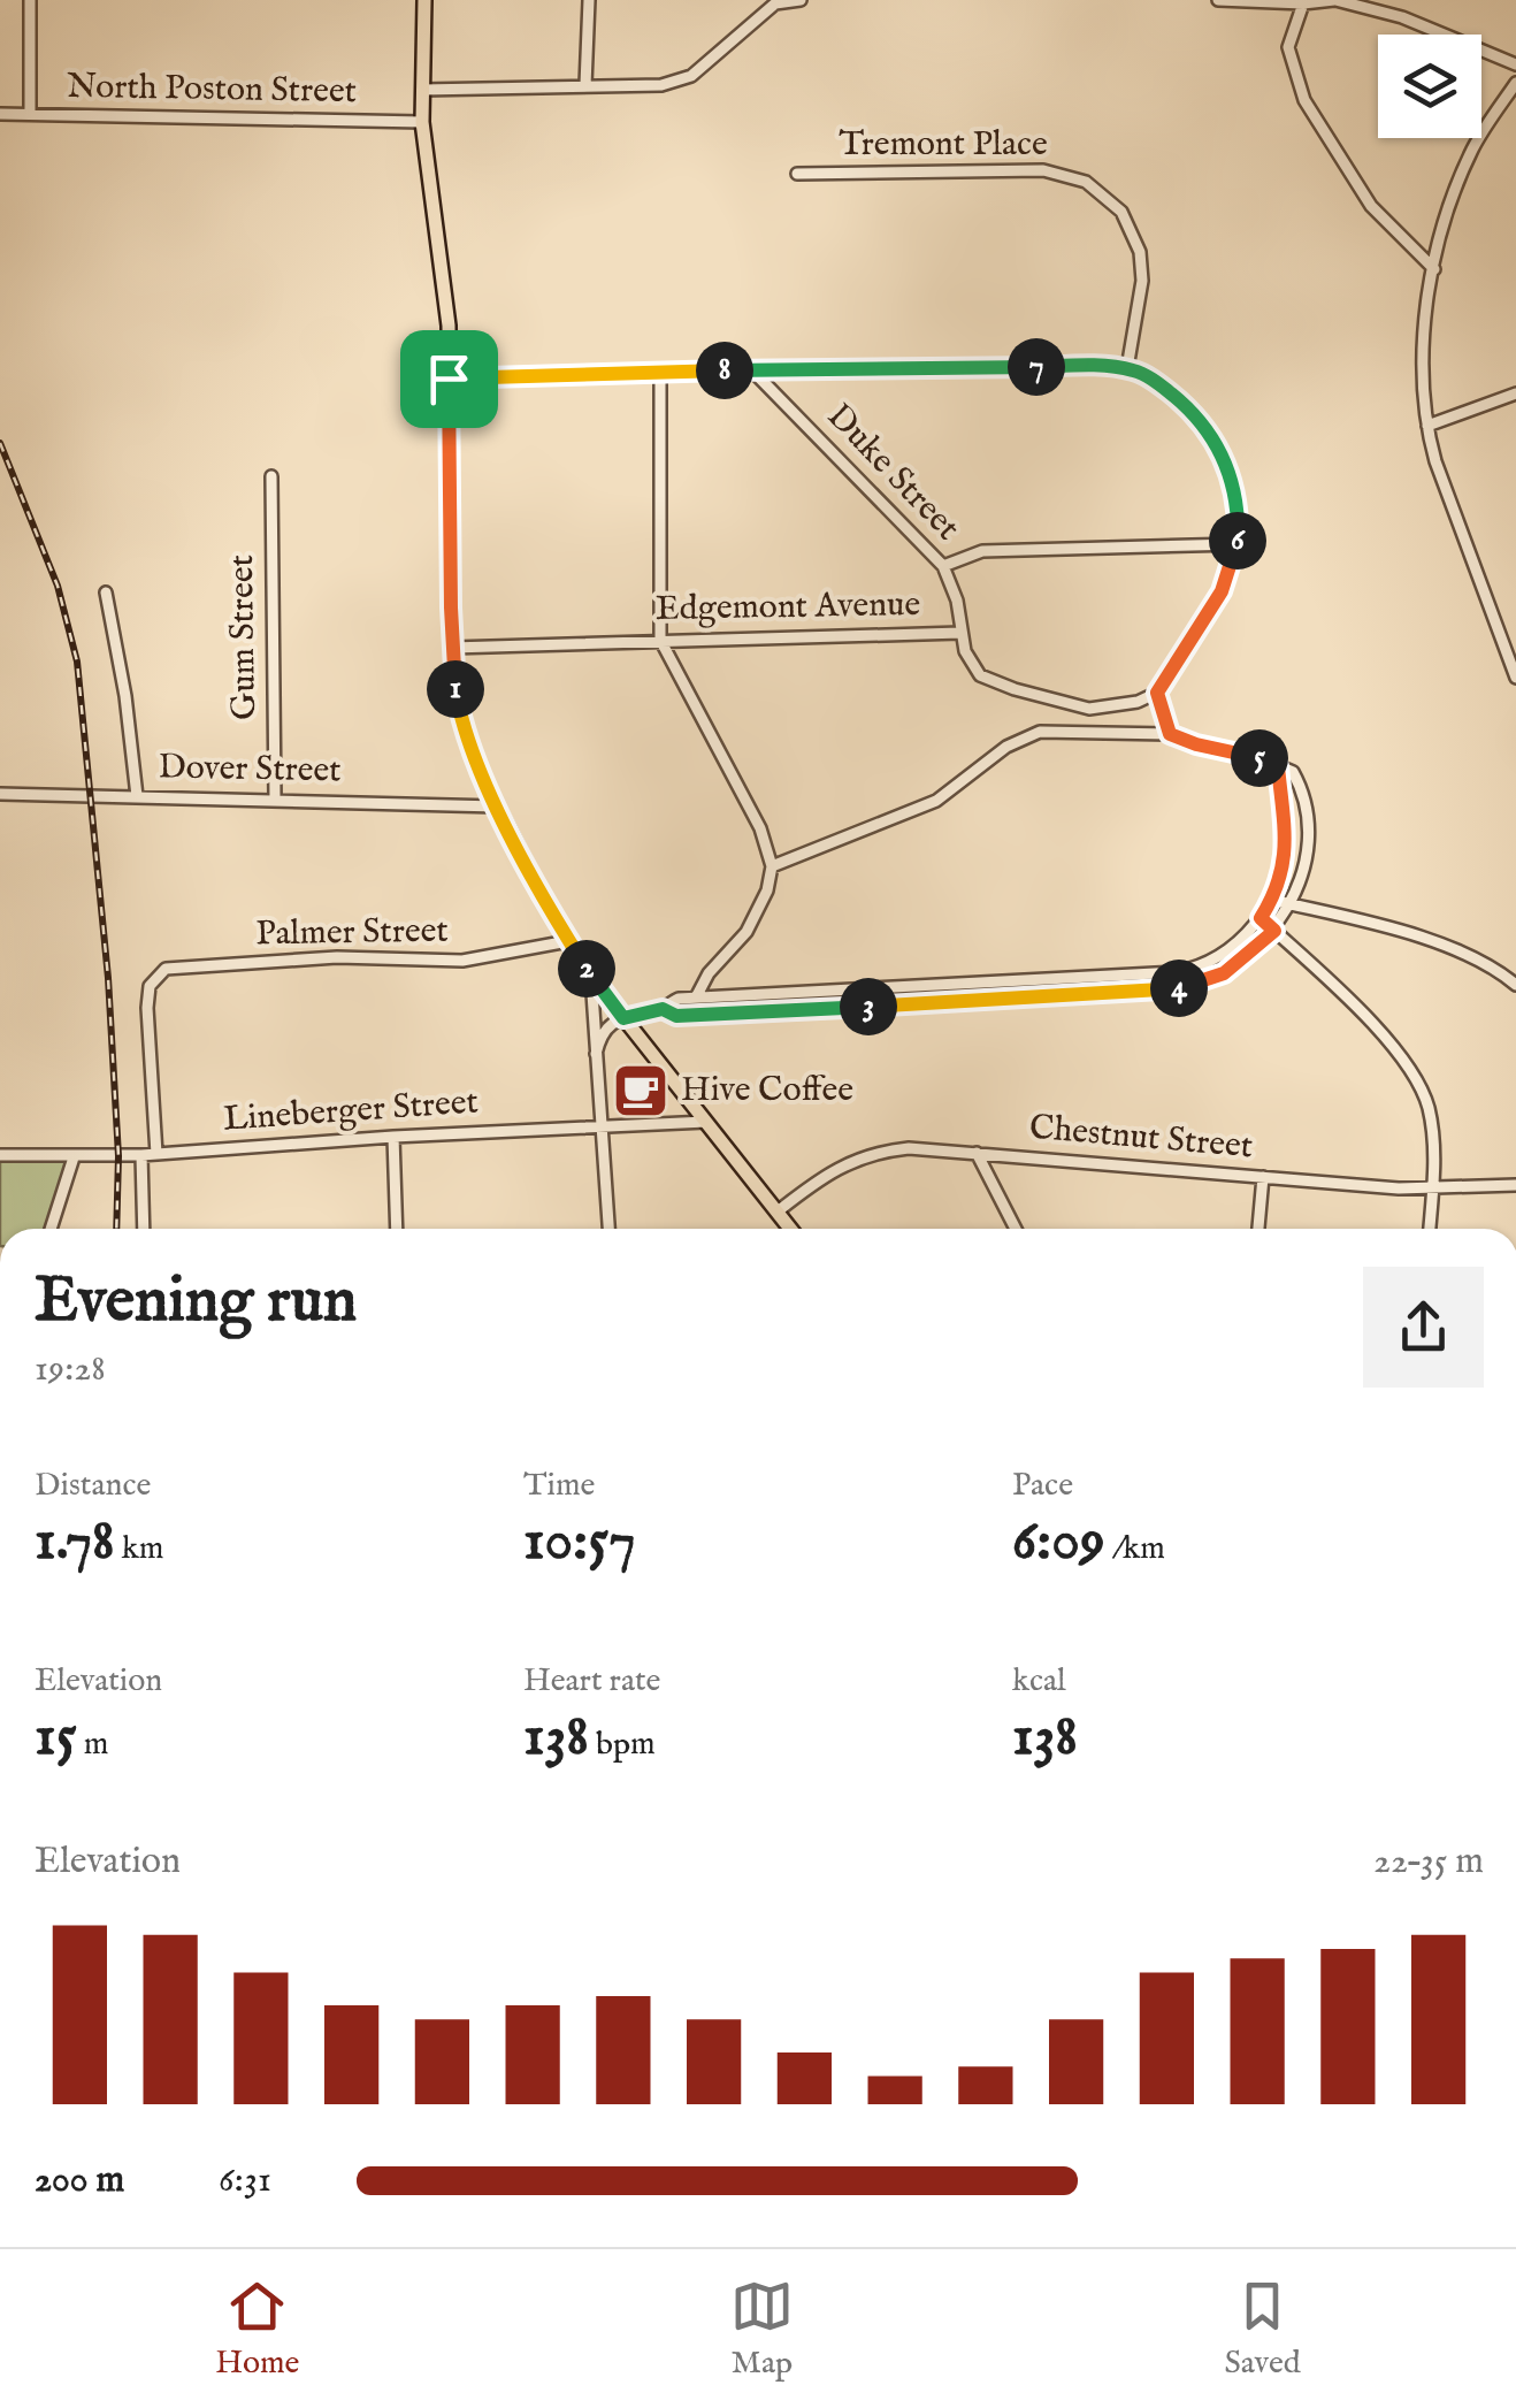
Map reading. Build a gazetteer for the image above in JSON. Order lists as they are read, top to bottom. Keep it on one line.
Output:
{"streets":{"street":["North Poston Street","Tremont Place","Duke Street","Edgemont Avenue","Gum Street","Dover Street","Palmer Street","Lineberger Street","Chestnut Street"]},"crossings":[["Duke Street","Edgemont Avenue"],["Gum Street","Dover Street"],["Palmer Street","Lineberger Street"]],"places":{"cafe":["Hive Coffee"]},"page":{"pins":["7","8","6","1","5","2","4","3"],"heading":["Evening run","19:28"],"stats":[["Distance","1.78 km"],["Time","10:57"],["Pace","6:09 /km"],["Elevation","15 m"],["Heart rate","138 bpm"],["kcal","138"]],"chart":["Elevation","22–35 m"],"list":[{"name":"200 m","note":"6:31"}],"tabs":["Home","Map","Saved"]}}
